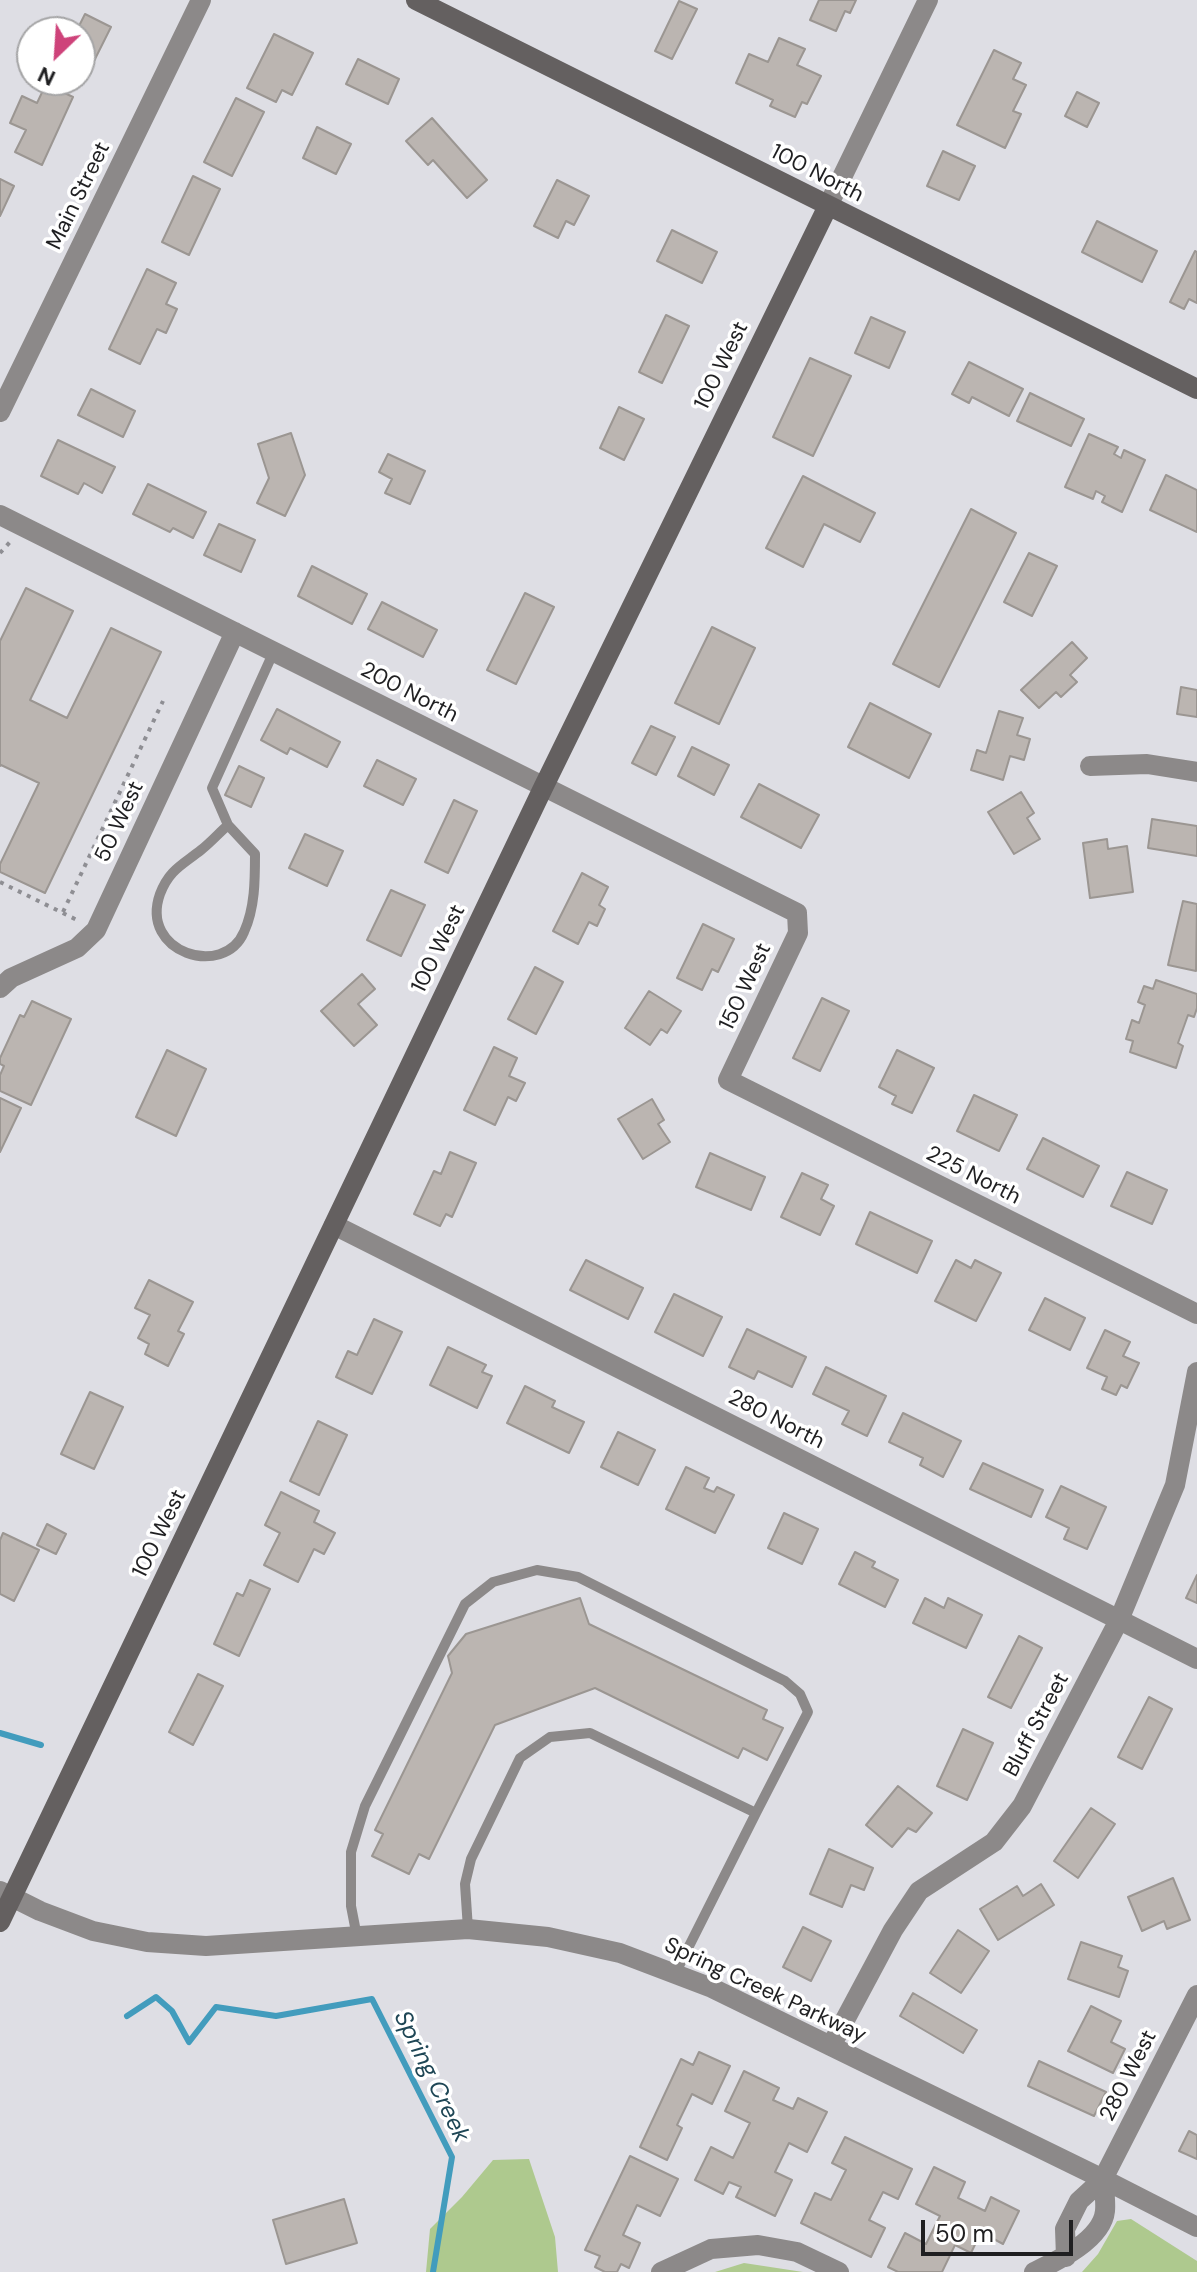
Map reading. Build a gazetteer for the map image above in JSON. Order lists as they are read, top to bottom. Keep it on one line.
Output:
{"streets":{"street":["100 North","Main Street","100 West","200 North","50 West","150 West","225 North","280 North","Bluff Street","Spring Creek Parkway","280 West"]},"crossings":[["100 North","100 West"],["100 West","200 North"],["100 West","280 North"],["100 West","Spring Creek Parkway"],["200 North","50 West"],["200 North","150 West"],["150 West","225 North"],["280 North","Bluff Street"],["Bluff Street","Spring Creek Parkway"],["Spring Creek Parkway","280 West"]],"water":["Spring Creek"],"scale_bar":"50 m","north":"bottom left"}
